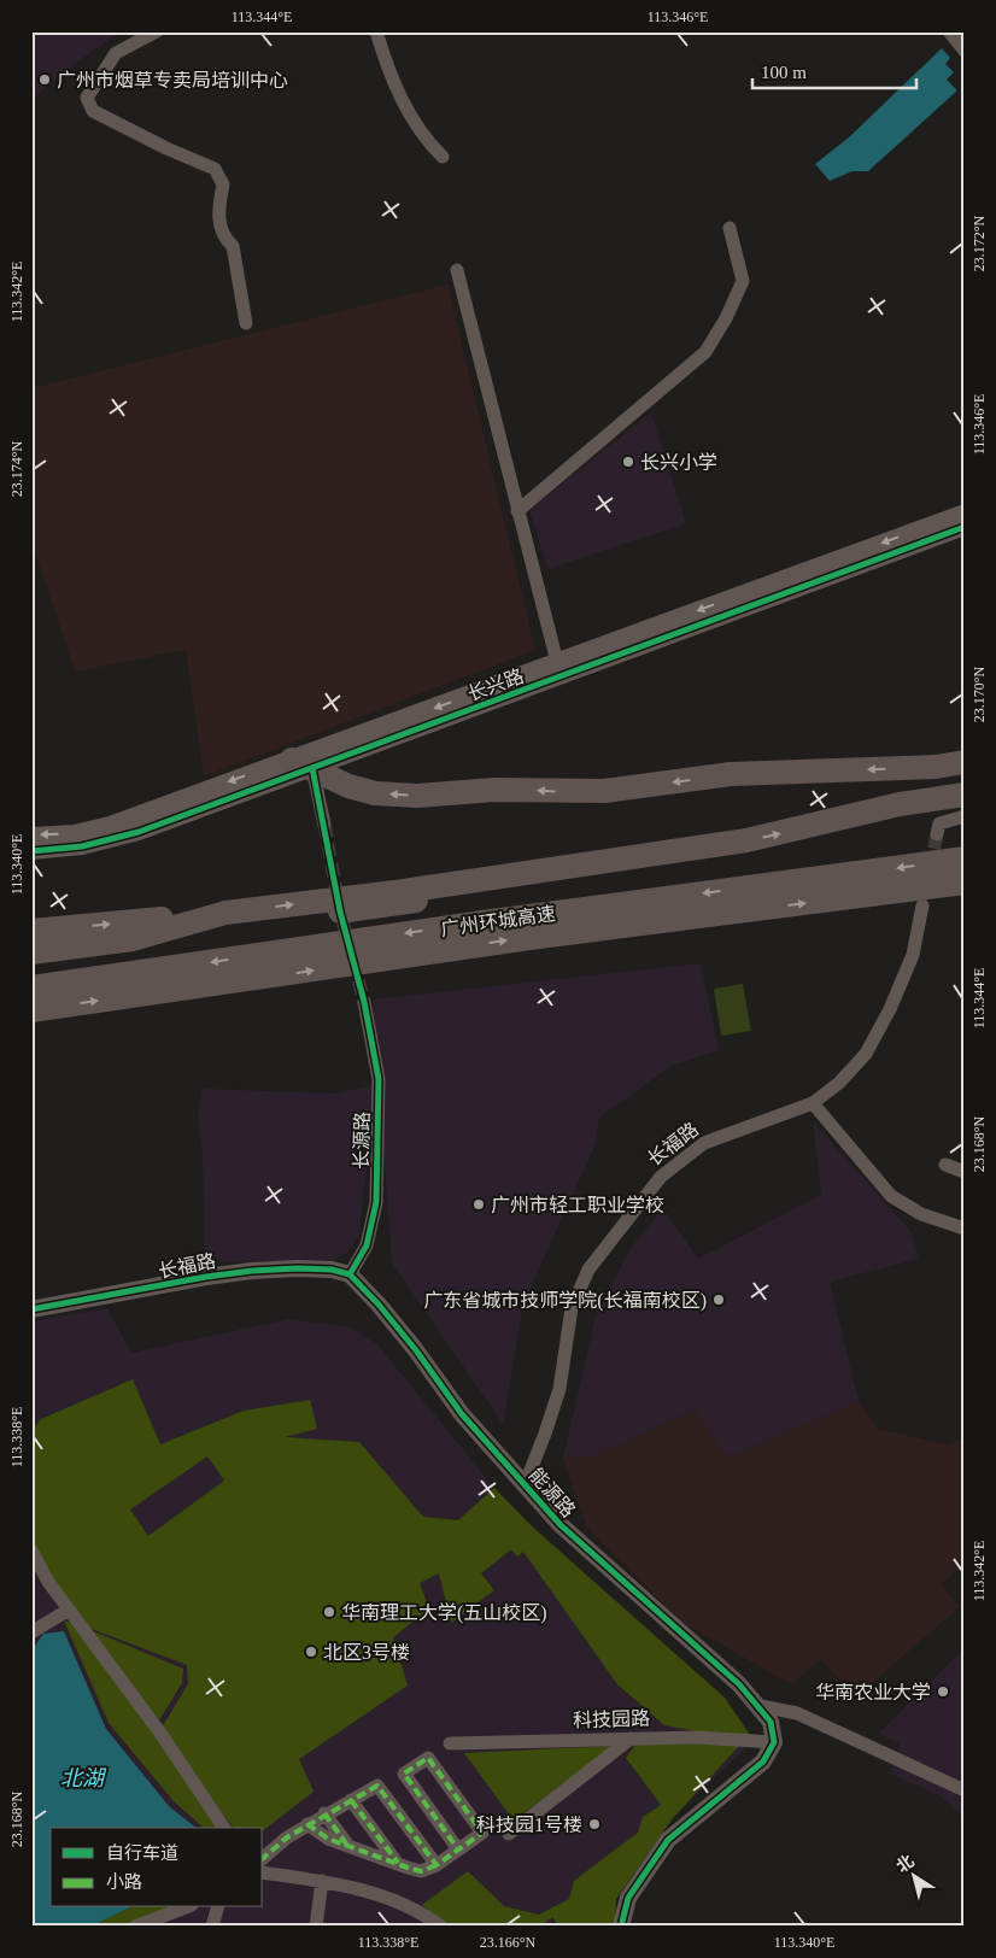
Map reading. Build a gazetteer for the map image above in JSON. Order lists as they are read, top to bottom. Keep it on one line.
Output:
{"streets":{"highway":["广州环城高速"],"street":["长兴路","长源路","长福路","能源路","科技园路"]},"crossings":[["长源路","长福路"],["长源路","能源路"],["长福路","能源路"]],"water":["北湖"],"places":["广州市烟草专卖局培训中心","长兴小学","广州市轻工职业学校","广东省城市技师学院(长福南校区)","华南理工大学(五山校区)","北区3号楼","华南农业大学","科技园1号楼"],"legend":["自行车道","小路"],"scale_bar":"100 m","north":"top left","coordinates":["113.344°E","113.346°E","23.172°N","113.342°E","23.174°N","23.170°N","113.340°E","23.168°N","113.338°E","23.166°N"]}
